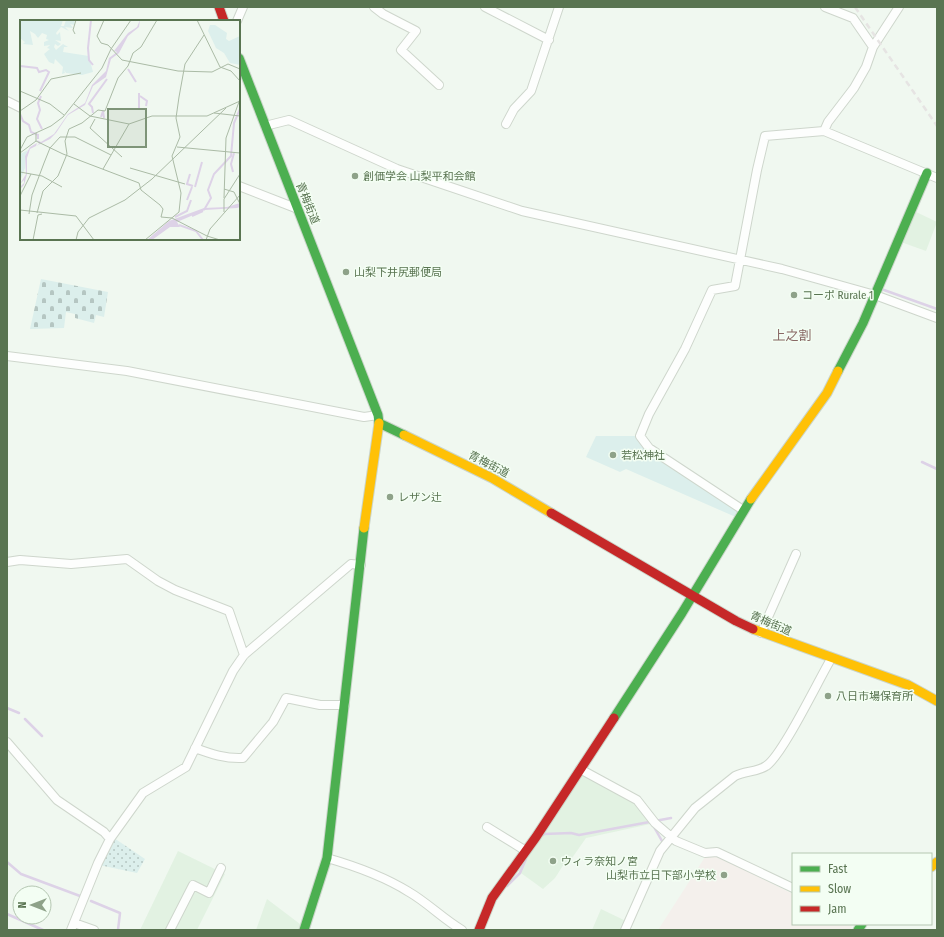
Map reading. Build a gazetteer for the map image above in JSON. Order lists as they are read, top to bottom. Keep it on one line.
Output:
{"streets":{"street":["青梅街道"]},"districts":["上之割"],"places":["創価学会 山梨平和会館","山梨下井尻郵便局","コーポ Rurale 1","若松神社","レザン辻","八日市場保育所","ウィラ奈知ノ宮","山梨市立日下部小学校"],"legend":["Fast","Slow","Jam"],"north":"left"}
